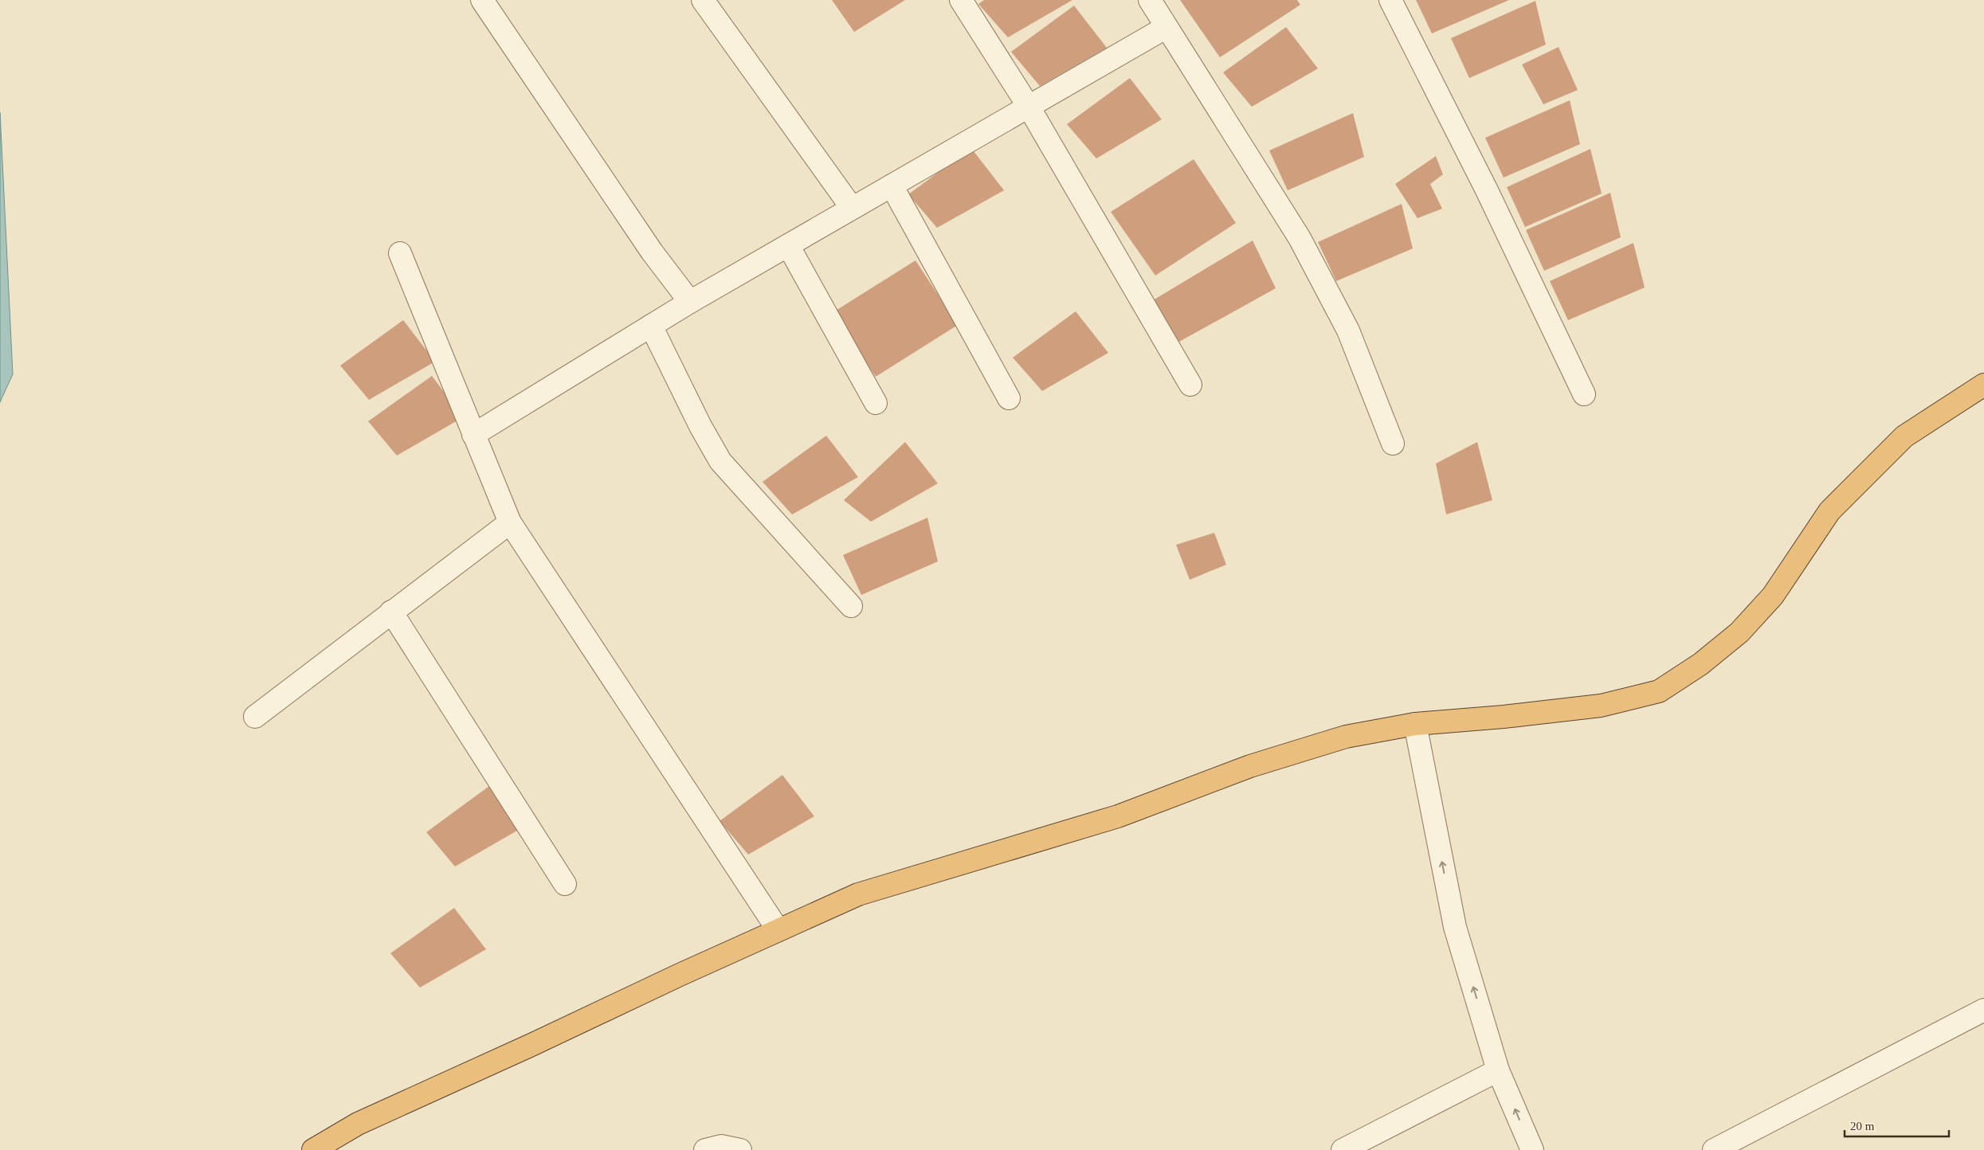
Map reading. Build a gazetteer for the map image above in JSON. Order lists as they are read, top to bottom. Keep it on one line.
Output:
{"scale_bar":"20 m"}
